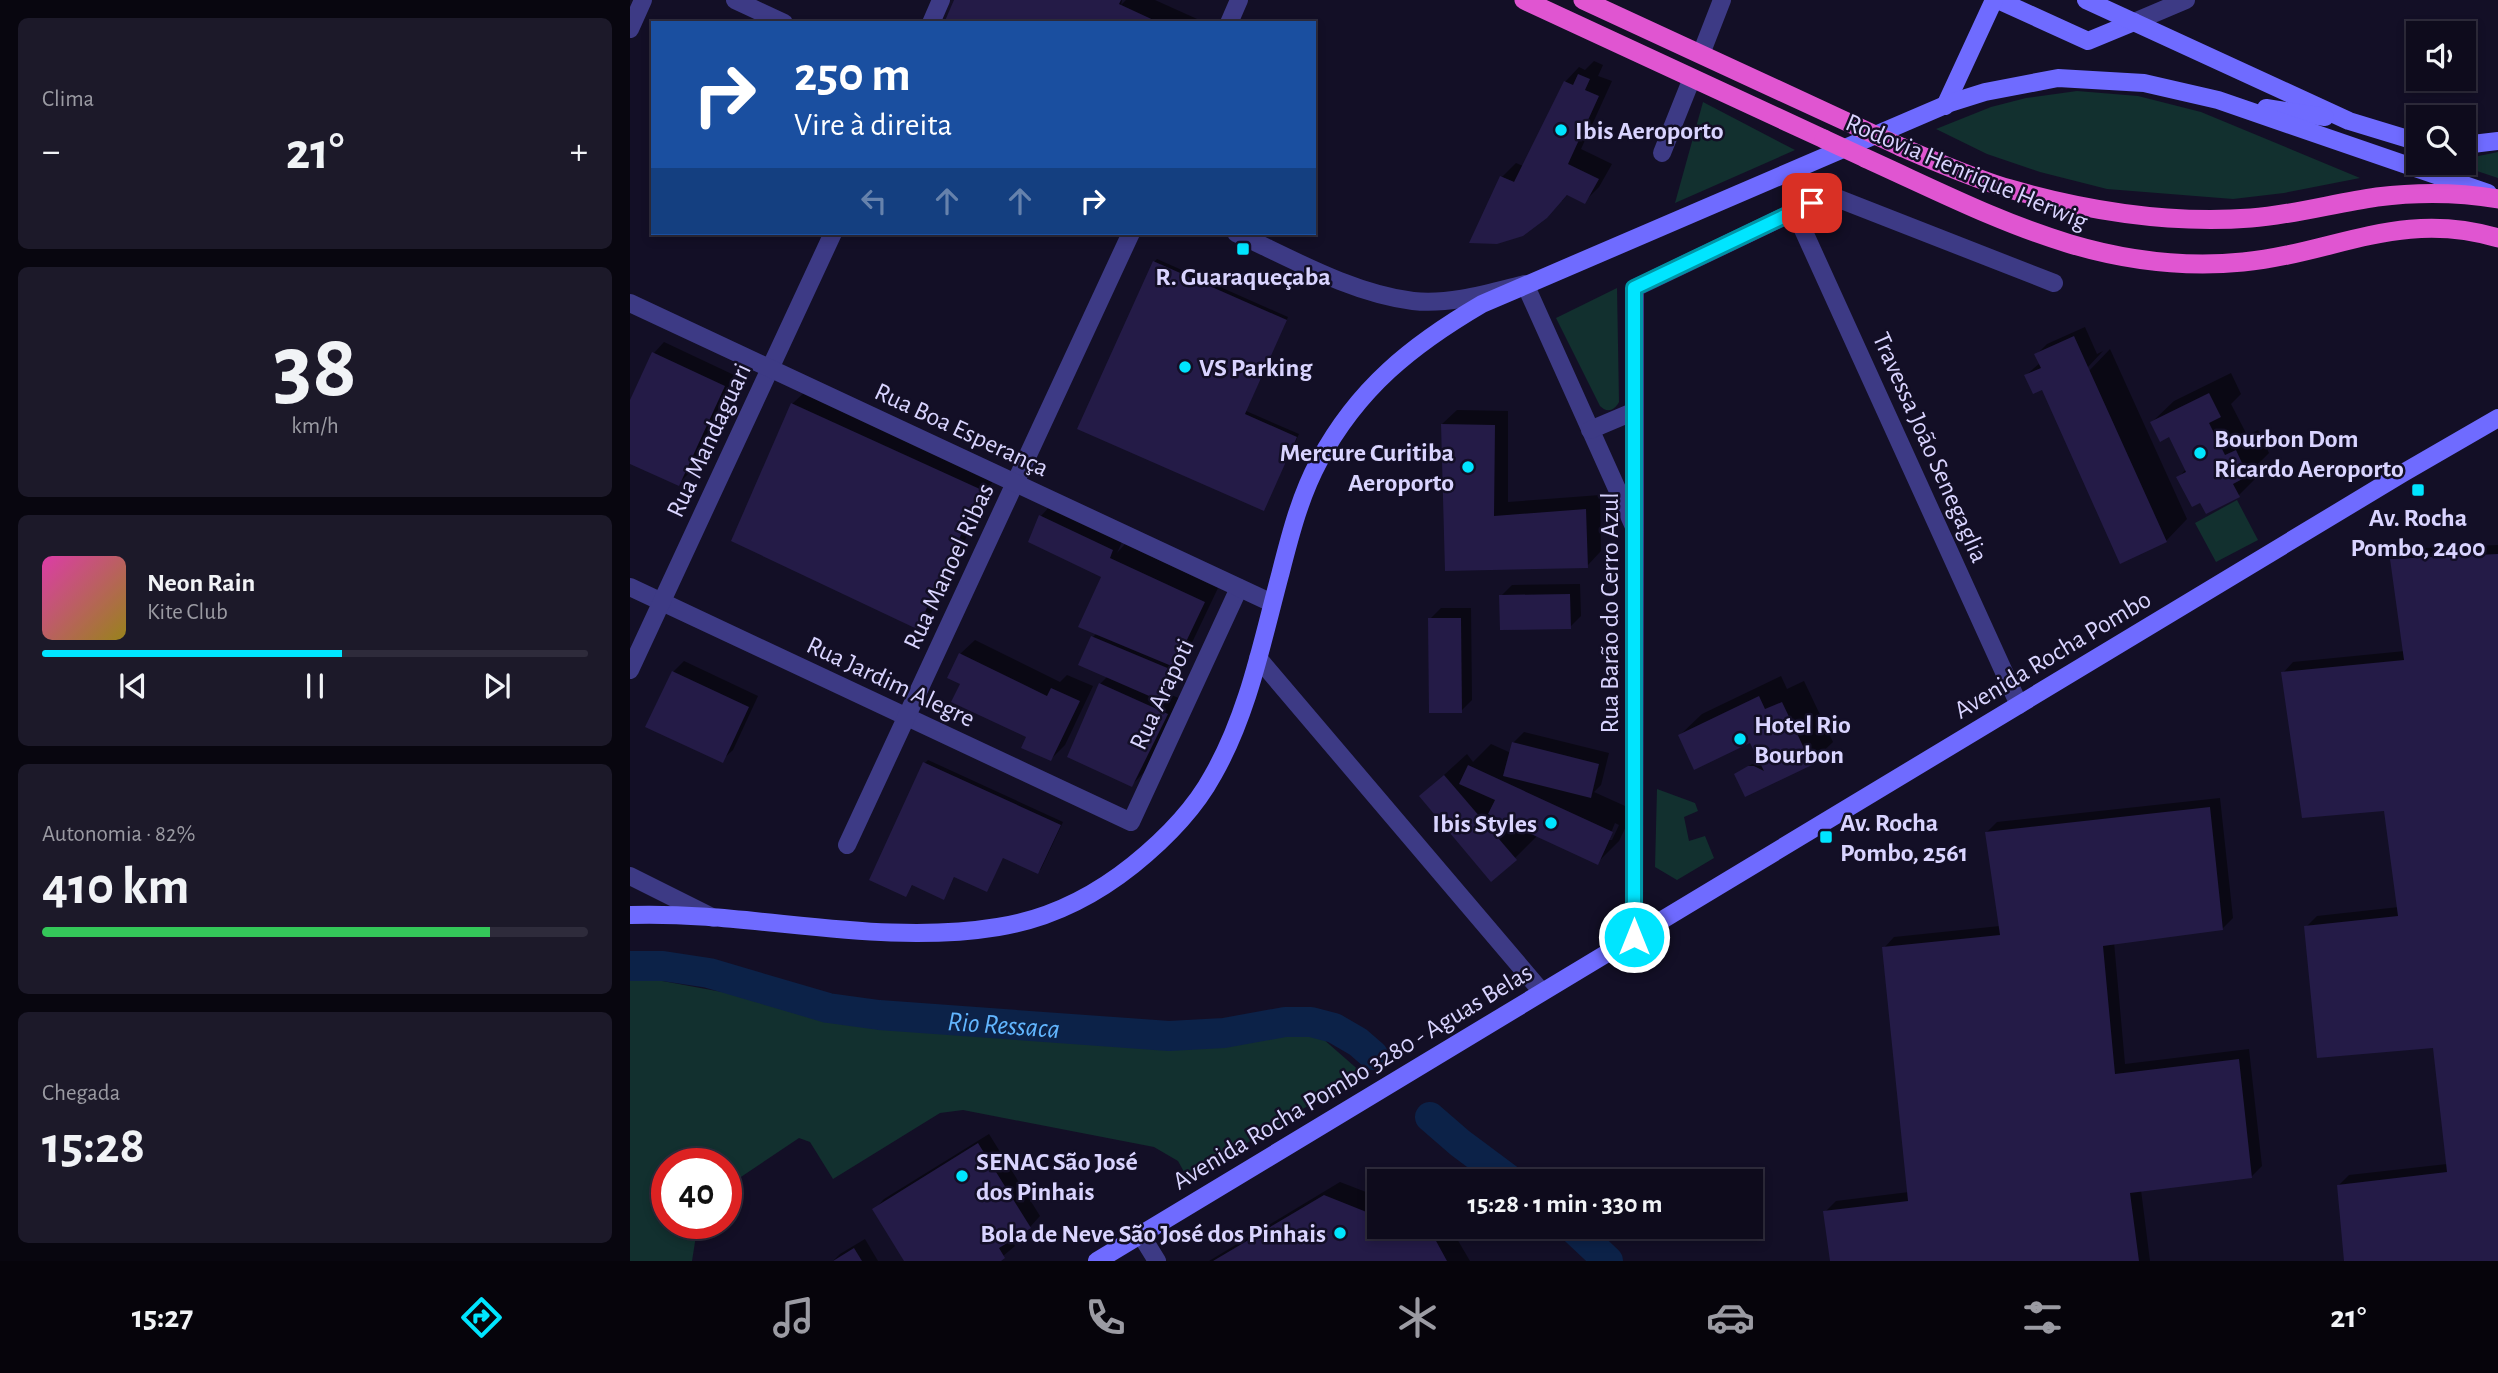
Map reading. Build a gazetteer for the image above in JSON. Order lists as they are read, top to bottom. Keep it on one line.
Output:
{"streets":{"highway":["Rodovia Henrique Herwig"],"main road":["Avenida Rocha Pombo","Avenida Rocha Pombo 3280 - Aguas Belas"],"street":["Rua Boa Esperança","Rua Mandaguari","Travessa João Senegaglia","Rua Manoel Ribas","Rua Barão do Cerro Azul","Rua Jardim Alegre","Rua Arapoti"]},"crossings":[["Rua Boa Esperança","Rua Mandaguari"],["Rua Boa Esperança","Rua Manoel Ribas"],["Rua Boa Esperança","Rua Arapoti"],["Rua Mandaguari","Rua Jardim Alegre"],["Travessa João Senegaglia","Rua Barão do Cerro Azul"],["Travessa João Senegaglia","Avenida Rocha Pombo"],["Rua Manoel Ribas","Rua Jardim Alegre"],["Rua Barão do Cerro Azul","Avenida Rocha Pombo"],["Rua Barão do Cerro Azul","Avenida Rocha Pombo 3280 - Aguas Belas"],["Avenida Rocha Pombo","Avenida Rocha Pombo 3280 - Aguas Belas"],["Rua Jardim Alegre","Rua Arapoti"]],"water":["Rio Ressaca"],"places":{"other":["Ibis Aeroporto","VS Parking","Bourbon Dom Ricardo Aeroporto","Mercure Curitiba Aeroporto","Hotel Rio Bourbon","Ibis Styles","SENAC São José dos Pinhais","Bola de Neve São José dos Pinhais"],"transit":["R. Guaraqueçaba","Av. Rocha Pombo, 2400","Av. Rocha Pombo, 2561"]},"page":{"tile":["Clima",["38","km/h"],["Autonomia · 82%","410 km"],["Chegada","15:28"]],"turn":["250 m","Vire à direita"],"heat":["−","21°","+"],"song":["Neon Rain","Kite Club"],"limit":"40","trip":"15:28 · 1 min · 330 m","tabs":["15:27","21°"]}}
